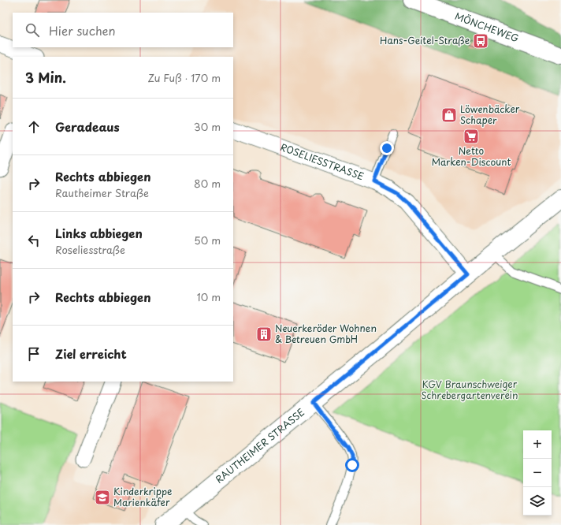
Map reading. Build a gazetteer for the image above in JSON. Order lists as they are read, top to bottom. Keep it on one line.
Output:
{"streets":{"main road":["MÖNCHEWEG","RAUTHEIMER STRASSE"],"street":["ROSELIESSTRASSE"]},"crossings":[["ROSELIESSTRASSE","RAUTHEIMER STRASSE"]],"parks":["KGV Braunschweiger Schrebergartenverein"],"places":{"bus stop":["Hans-Geitel-Straße"],"shop":["Löwenbäcker Schaper"],"supermarket":["Netto Marken-Discount"],"building":["Neuerkeröder Wohnen & Betreuen GmbH"],"school or university":["Kinderkrippe Marienkäfer"]},"page":{"search":"Hier suchen","heading":["3 Min.","Zu Fuß · 170 m"],"list":[["Geradeaus","30 m"],["Rechts abbiegen","Rautheimer Straße","80 m"],["Links abbiegen","Roseliesstraße","50 m"],["Rechts abbiegen","10 m"],"Ziel erreicht"],"map_buttons":["+","−"]}}
